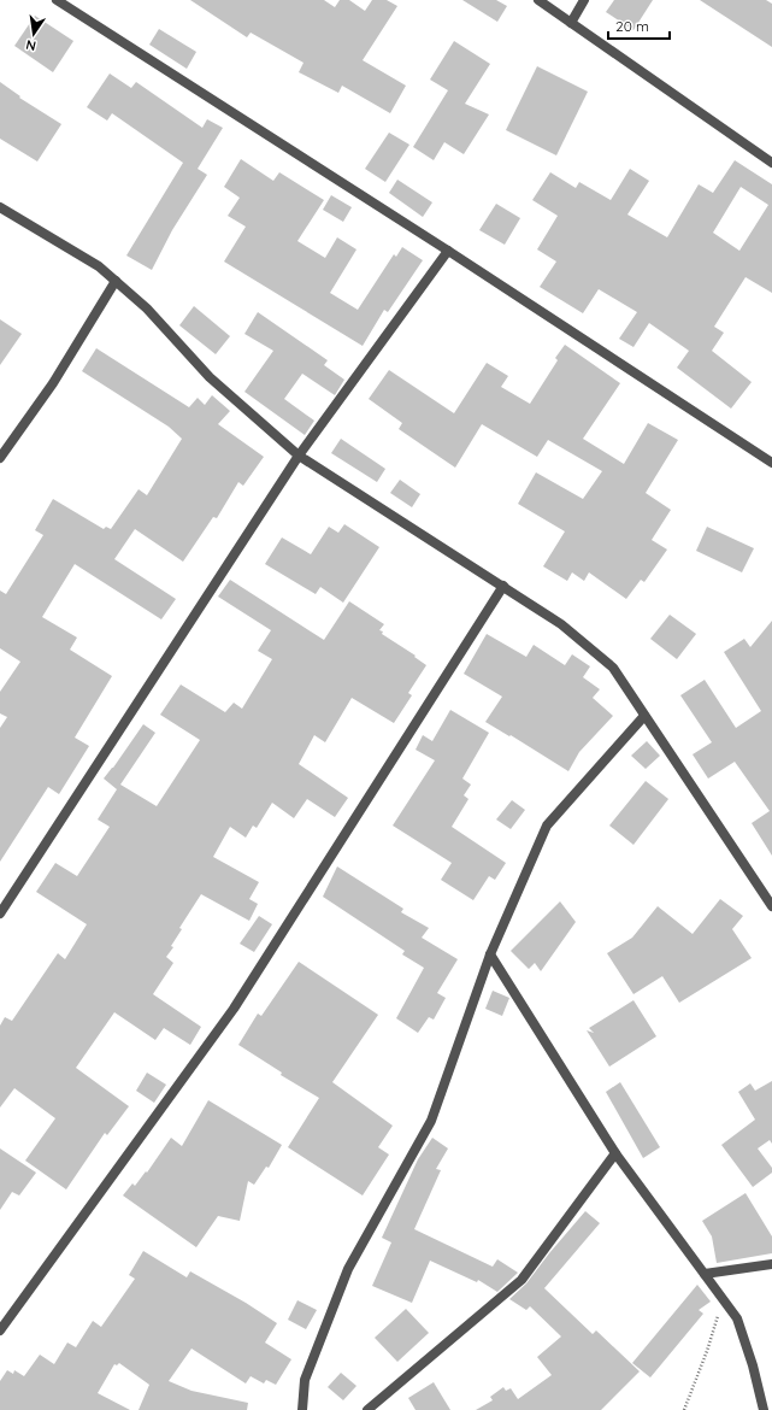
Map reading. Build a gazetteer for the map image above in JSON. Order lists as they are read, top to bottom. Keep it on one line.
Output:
{"scale_bar":"20 m","north":"bottom"}
